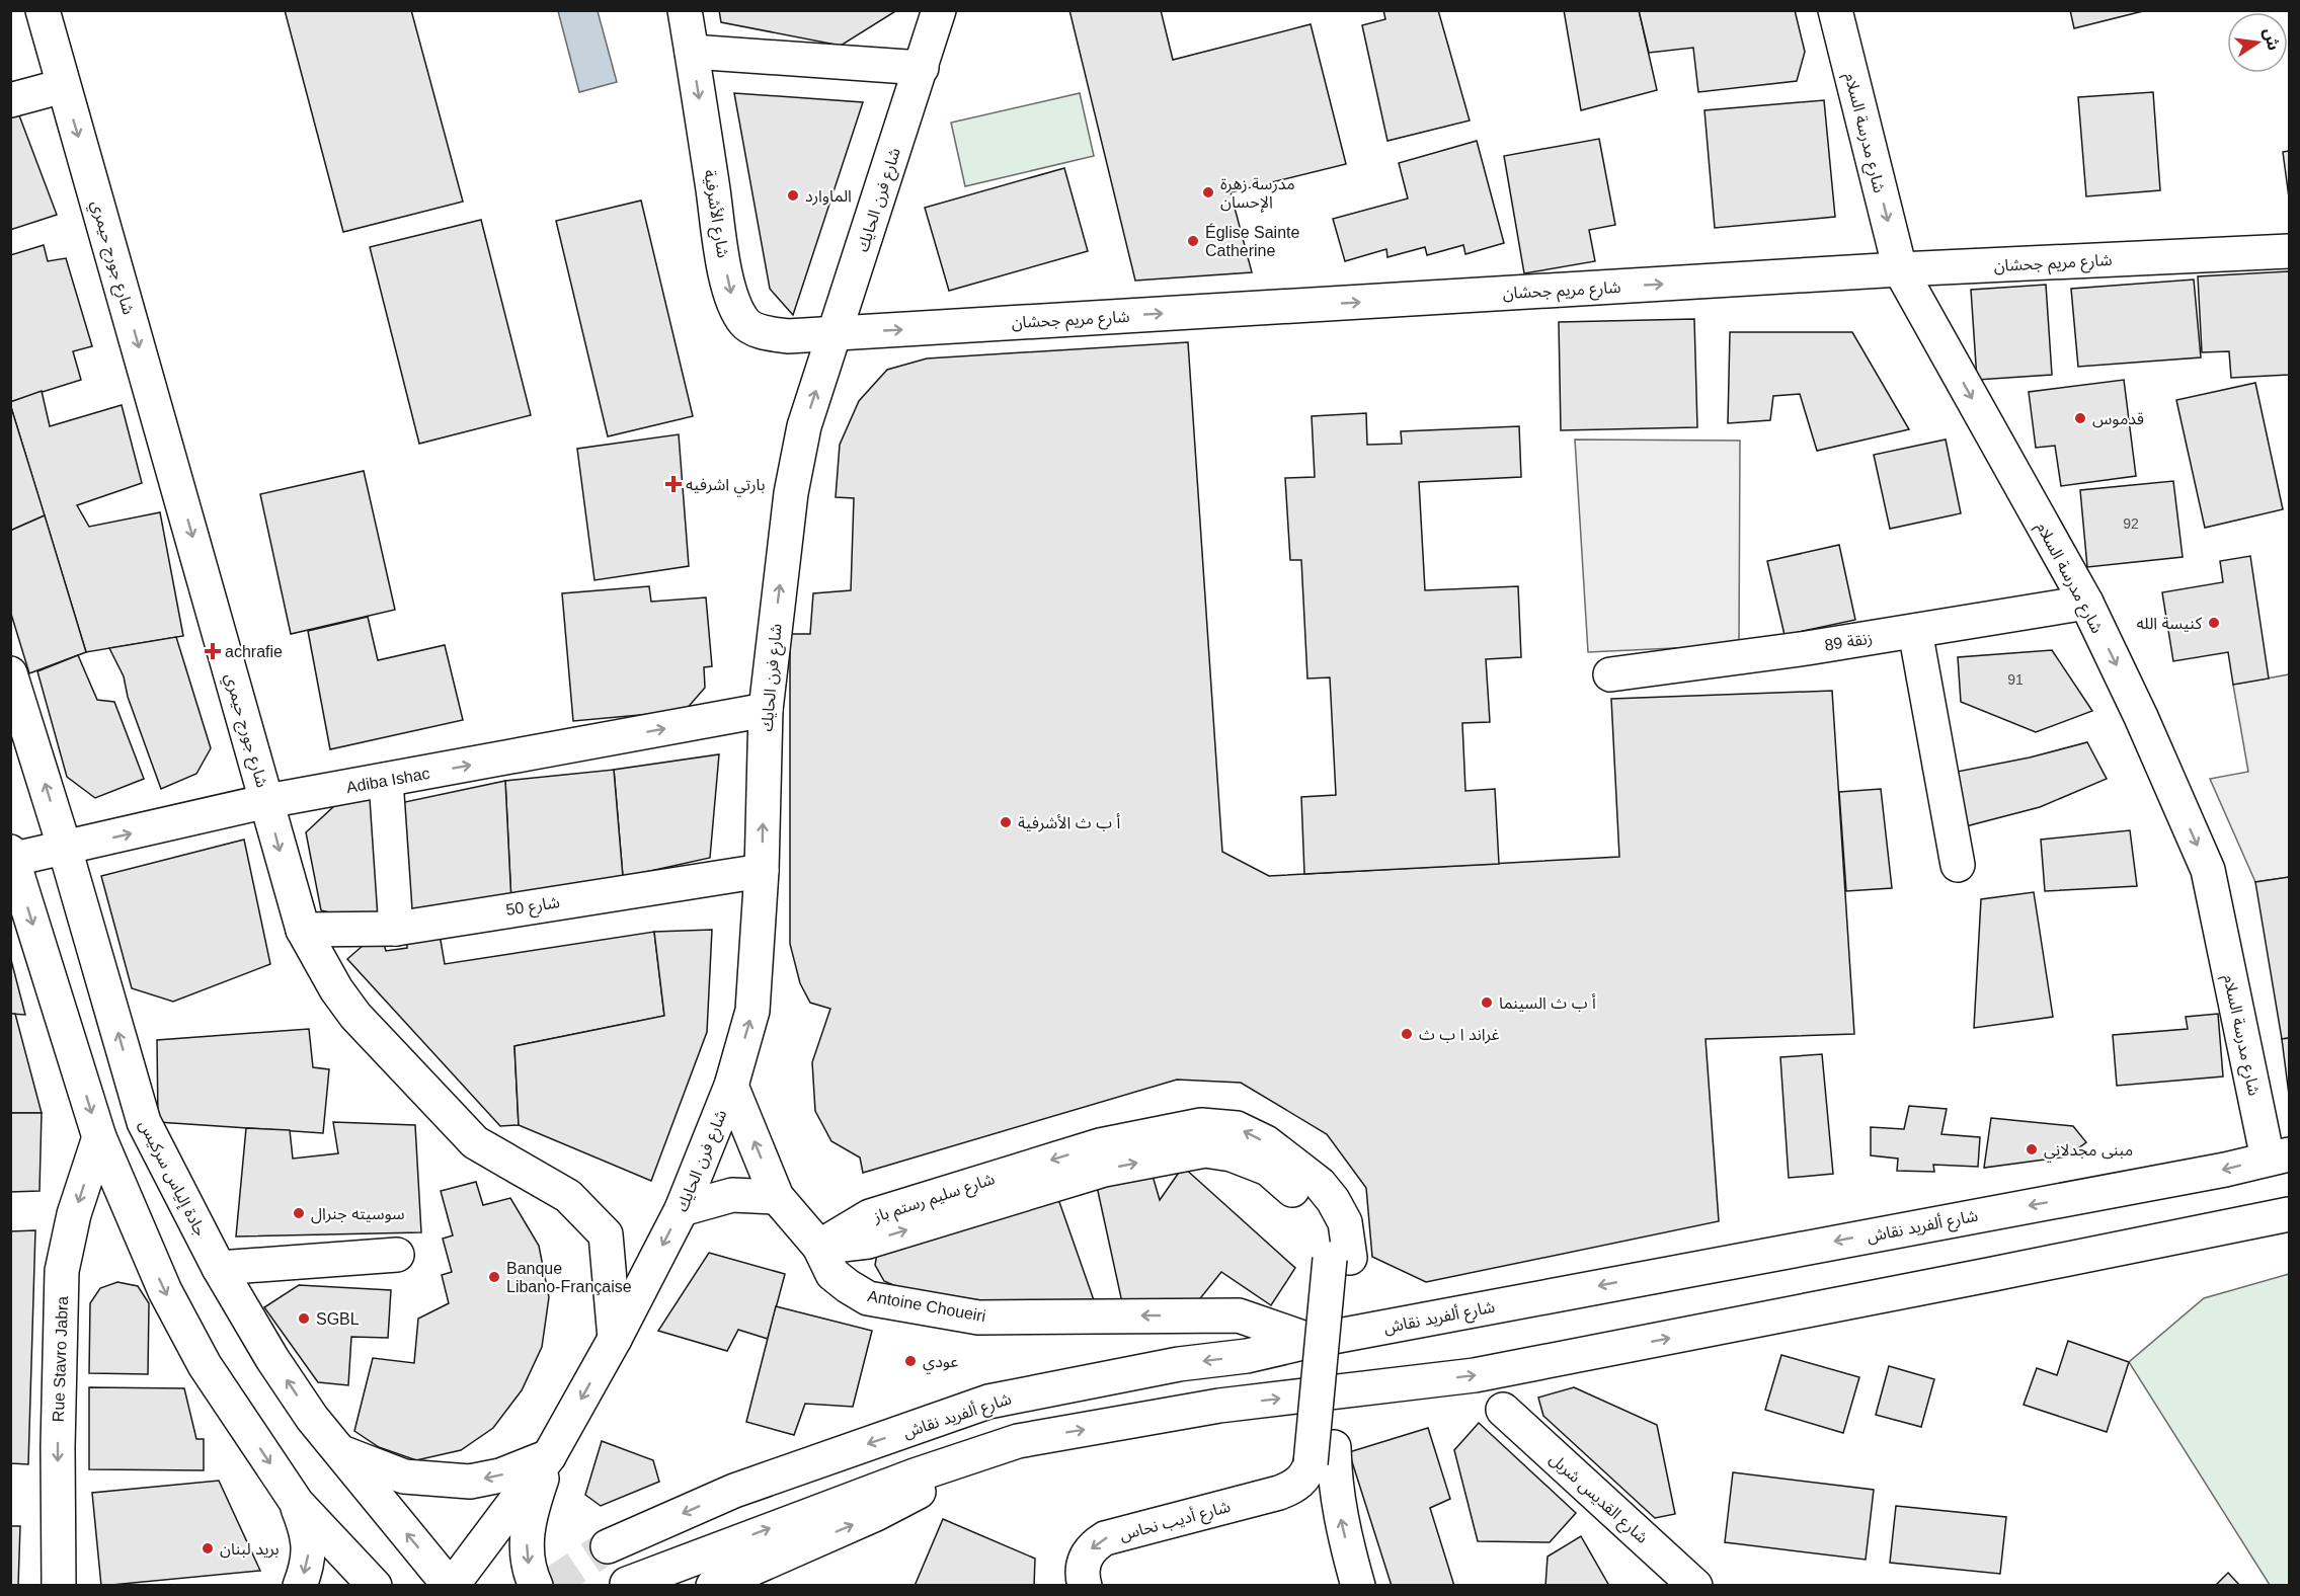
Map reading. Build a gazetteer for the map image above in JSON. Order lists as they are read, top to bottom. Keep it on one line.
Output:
{"streets":{"main road":["شارع مدرسة السلام","شارع فرن الحايك","شارع الأشرفية","شارع جورج حيمري","شارع مريم جحشان","زنقة 89","Adiba Ishac","شارع 50","جادة إلياس سركيس","شارع سليم رستم باز","شارع ألفريد نقاش","Antoine Choueiri","Rue Stavro Jabra","شارع القديس شربل","شارع أديب نحاس"]},"crossings":[["شارع مدرسة السلام","شارع مريم جحشان"],["شارع مدرسة السلام","زنقة 89"],["شارع مدرسة السلام","شارع ألفريد نقاش"],["شارع فرن الحايك","شارع الأشرفية"],["شارع فرن الحايك","شارع جورج حيمري"],["شارع فرن الحايك","شارع مريم جحشان"],["شارع فرن الحايك","Adiba Ishac"],["شارع فرن الحايك","شارع 50"],["شارع فرن الحايك","Antoine Choueiri"],["شارع الأشرفية","شارع مريم جحشان"],["شارع جورج حيمري","Adiba Ishac"],["شارع جورج حيمري","شارع 50"],["Adiba Ishac","جادة إلياس سركيس"],["شارع سليم رستم باز","Antoine Choueiri"],["شارع سليم رستم باز","شارع أديب نحاس"],["شارع ألفريد نقاش","Antoine Choueiri"]],"one_way":["شارع مدرسة السلام","شارع الأشرفية","شارع مريم جحشان","Adiba Ishac","Antoine Choueiri","Rue Stavro Jabra"],"places":{"other":["مدرسة زهرة الإحسان","الماوارد","Église Sainte Catherine","قدموس","كنيسة الله","أ ب ث الأشرفية","أ ب ث السينما","غراند ا ب ث","مبنى مجدلاني","سوسيته جنرال","Banque Libano-Française","SGBL","عودي","بريد لبنان"],"health":["بارتي اشرفيه","achrafie"]},"house_numbers":["92","91"],"north":"right"}
